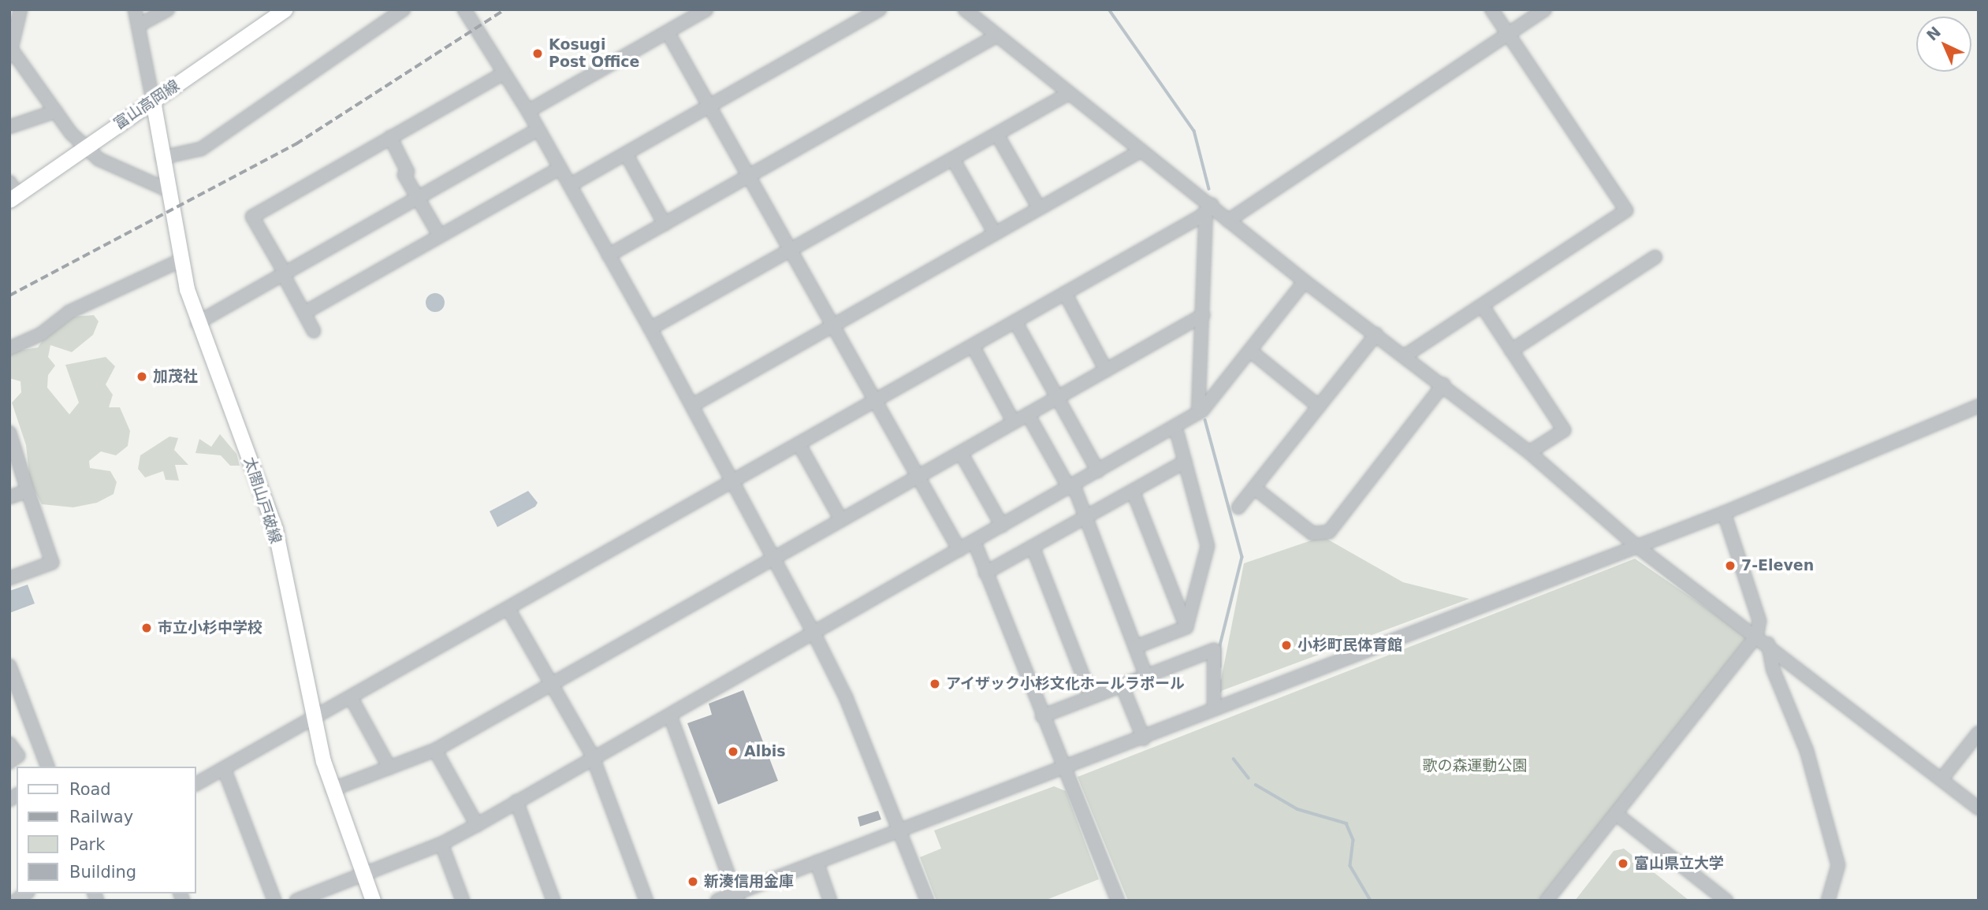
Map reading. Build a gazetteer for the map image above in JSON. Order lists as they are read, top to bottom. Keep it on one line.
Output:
{"streets":{"main road":["富山高岡線","太閤山戸破線"]},"crossings":[["富山高岡線","太閤山戸破線"]],"parks":["歌の森運動公園"],"places":["Kosugi Post Office","加茂社","7-Eleven","市立小杉中学校","小杉町民体育館","アイザック小杉文化ホールラポール","Albis","富山県立大学","新湊信用金庫"],"legend":["Road","Railway","Park","Building"],"north":"top left"}
